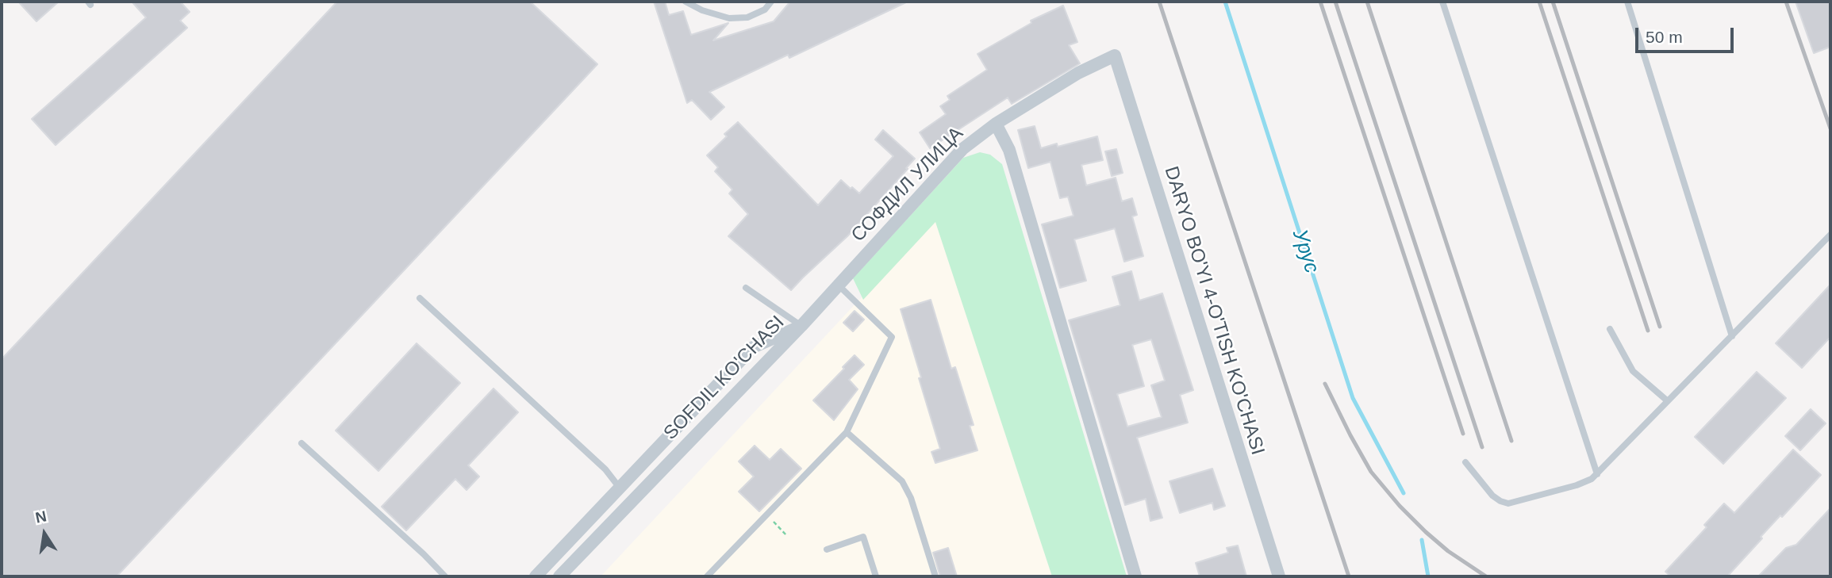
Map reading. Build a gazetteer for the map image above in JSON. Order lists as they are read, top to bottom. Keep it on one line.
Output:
{"streets":{"street":["СОФДИЛ УЛИЦА","DARYO BO'YI 4-O'TISH KO'CHASI","SOFDIL KO'CHASI"]},"crossings":[["СОФДИЛ УЛИЦА","DARYO BO'YI 4-O'TISH KO'CHASI"],["СОФДИЛ УЛИЦА","SOFDIL KO'CHASI"]],"water":["Урус"],"scale_bar":"50 m","north":"top"}
